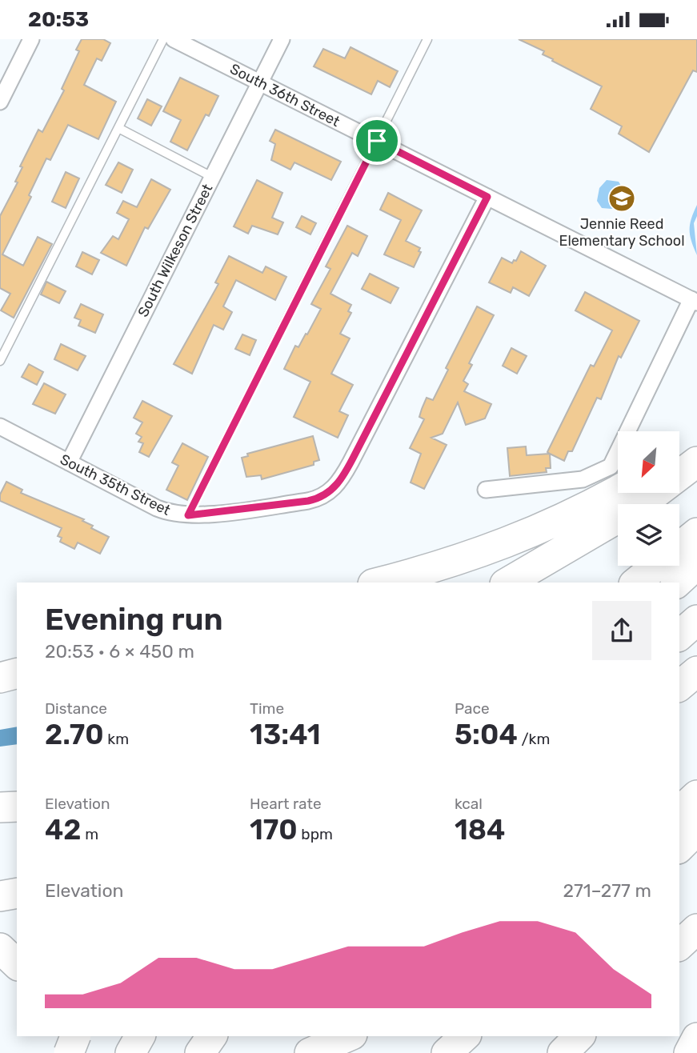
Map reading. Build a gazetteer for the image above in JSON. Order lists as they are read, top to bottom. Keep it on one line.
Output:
{"streets":{"street":["South 36th Street","South Wilkeson Street","South 35th Street"]},"crossings":[["South 36th Street","South Wilkeson Street"],["South 36th Street","South 35th Street"],["South Wilkeson Street","South 35th Street"]],"places":{"school or university":["Jennie Reed Elementary School"]},"north":"bottom left","page":{"status":"20:53","heading":["Evening run","20:53 · 6 × 450 m"],"stats":[["Distance","2.70 km"],["Time","13:41"],["Pace","5:04 /km"],["Elevation","42 m"],["Heart rate","170 bpm"],["kcal","184"]],"chart":["Elevation","271–277 m"]}}
